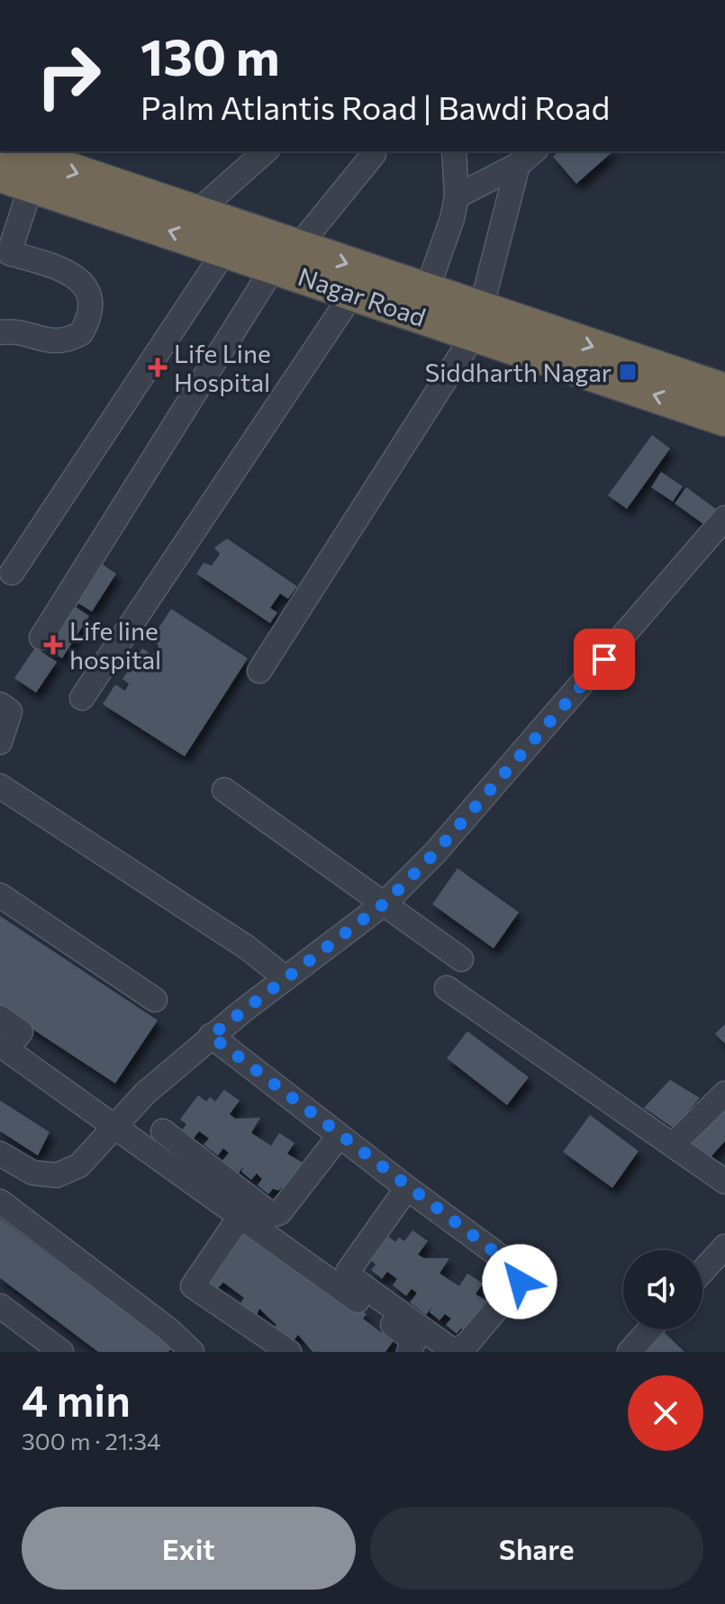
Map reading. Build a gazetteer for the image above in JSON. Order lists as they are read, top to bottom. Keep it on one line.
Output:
{"streets":{"highway":["Nagar Road"]},"places":{"health":["Life Line Hospital","Life line hospital"],"transit":["Siddharth Nagar"]},"page":{"turn":["130 m","Palm Atlantis Road | Bawdi Road"],"heading":["4 min","300 m · 21:34"],"buttons":["Exit","Share"]}}
